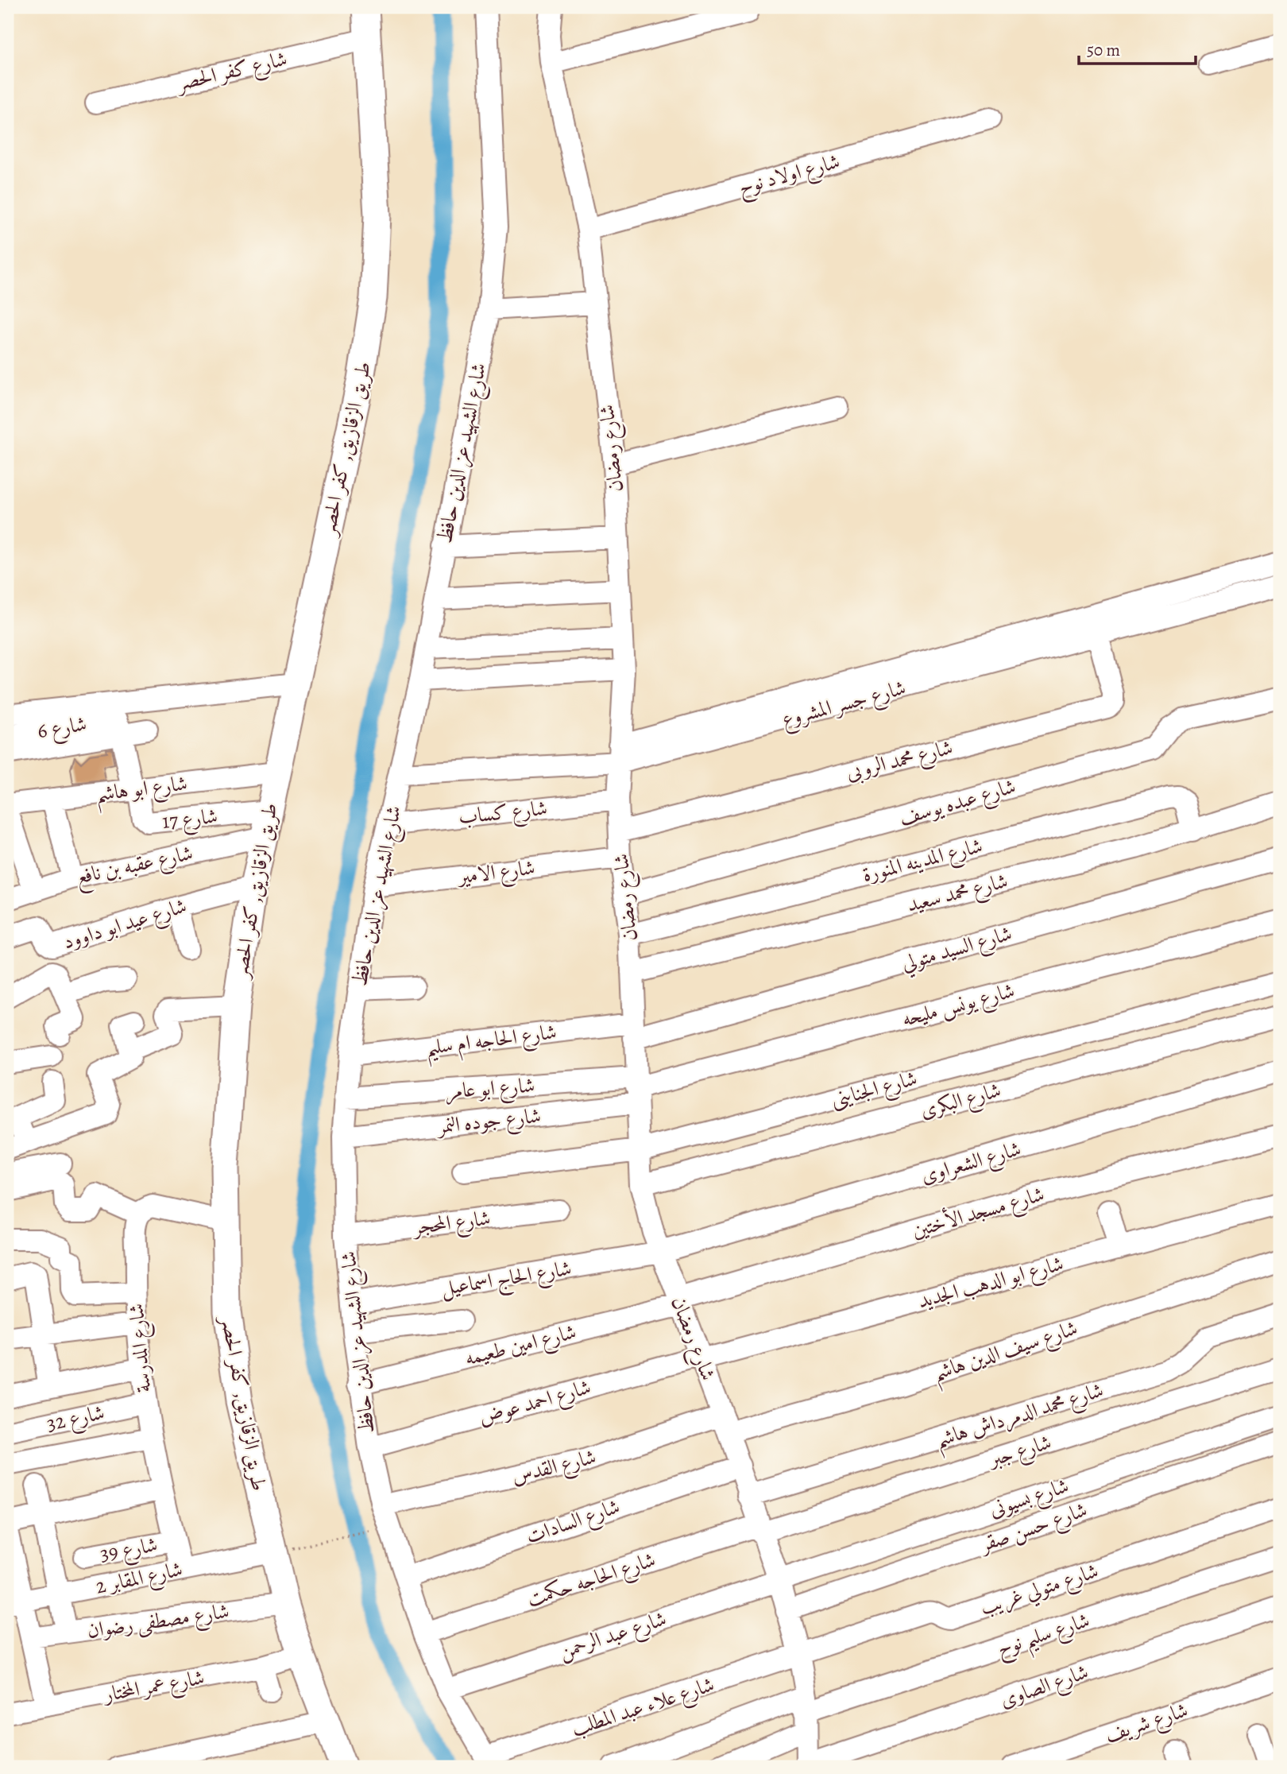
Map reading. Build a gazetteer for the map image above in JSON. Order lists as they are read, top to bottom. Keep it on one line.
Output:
{"streets":{"main road":["طريق الزقازيق, كفر الحصر"],"street":["شارع كفر الحصر","شارع اولاد نوح","شارع رمضان","شارع الشهيد عز الدين حافظ","شارع جسر المشروع","شارع 6","شارع محمد الروبى","شارع ابو هاشم","شارع عبده يوسف","شارع كساب","شارع 17","شارع المدينه المنورة","شارع عقبه بن نافع","شارع الامير","شارع محمد سعيد","شارع عيد ابو داوود","شارع السيد متولي","شارع يونس مليحه","شارع الحاجه ام سليم","شارع ابو عامر","شارع الجناينى","شارع البكرى","شارع جوده النمر","شارع الشعراوى","شارع مسجد الأختين","شارع المحجر","شارع الحاج اسماعيل","شارع ابو الدهب الجديد","شارع امين طعيمه","شارع المدرسة","شارع سيف الدين هاشم","شارع احمد عوض","شارع محمد الدمرداش هاشم","شارع 32","شارع جبر","شارع القدس","شارع بسيونى","شارع السادات","شارع حسن صقر","شارع 39","شارع المقابر 2","شارع الحاجه حكمت","شارع متولي غريب","شارع مصطفى رضوان","شارع سليم نوح","شارع عبد الرحمن","شارع عمر المختار","شارع الصاوى","شارع علاء عبد المطلب","شارع شريف"]},"crossings":[["شارع كفر الحصر","طريق الزقازيق, كفر الحصر"],["شارع اولاد نوح","شارع رمضان"],["طريق الزقازيق, كفر الحصر","شارع ابو هاشم"],["طريق الزقازيق, كفر الحصر","شارع 17"],["طريق الزقازيق, كفر الحصر","شارع عقبه بن نافع"],["طريق الزقازيق, كفر الحصر","شارع عيد ابو داوود"],["طريق الزقازيق, كفر الحصر","شارع المقابر 2"],["طريق الزقازيق, كفر الحصر","شارع مصطفى رضوان"],["طريق الزقازيق, كفر الحصر","شارع عمر المختار"],["شارع رمضان","شارع جسر المشروع"],["شارع رمضان","شارع محمد الروبى"],["شارع رمضان","شارع عبده يوسف"],["شارع رمضان","شارع كساب"],["شارع رمضان","شارع المدينه المنورة"],["شارع رمضان","شارع الامير"],["شارع رمضان","شارع محمد سعيد"],["شارع رمضان","شارع السيد متولي"],["شارع رمضان","شارع يونس مليحه"],["شارع رمضان","شارع الحاجه ام سليم"],["شارع رمضان","شارع ابو عامر"],["شارع رمضان","شارع الجناينى"],["شارع رمضان","شارع البكرى"],["شارع رمضان","شارع جوده النمر"],["شارع رمضان","شارع الشعراوى"],["شارع رمضان","شارع مسجد الأختين"],["شارع رمضان","شارع الحاج اسماعيل"],["شارع رمضان","شارع ابو الدهب الجديد"],["شارع رمضان","شارع امين طعيمه"],["شارع رمضان","شارع سيف الدين هاشم"],["شارع رمضان","شارع احمد عوض"],["شارع رمضان","شارع محمد الدمرداش هاشم"],["شارع رمضان","شارع جبر"],["شارع رمضان","شارع القدس"],["شارع رمضان","شارع بسيونى"],["شارع رمضان","شارع السادات"],["شارع رمضان","شارع حسن صقر"],["شارع رمضان","شارع الحاجه حكمت"],["شارع رمضان","شارع متولي غريب"],["شارع رمضان","شارع سليم نوح"],["شارع رمضان","شارع عبد الرحمن"],["شارع رمضان","شارع الصاوى"],["شارع رمضان","شارع علاء عبد المطلب"],["شارع الشهيد عز الدين حافظ","شارع جسر المشروع"],["شارع الشهيد عز الدين حافظ","شارع كساب"],["شارع الشهيد عز الدين حافظ","شارع الامير"],["شارع الشهيد عز الدين حافظ","شارع الحاجه ام سليم"],["شارع الشهيد عز الدين حافظ","شارع ابو عامر"],["شارع الشهيد عز الدين حافظ","شارع جوده النمر"],["شارع الشهيد عز الدين حافظ","شارع المحجر"],["شارع الشهيد عز الدين حافظ","شارع الحاج اسماعيل"],["شارع الشهيد عز الدين حافظ","شارع امين طعيمه"],["شارع الشهيد عز الدين حافظ","شارع احمد عوض"],["شارع الشهيد عز الدين حافظ","شارع القدس"],["شارع الشهيد عز الدين حافظ","شارع السادات"],["شارع الشهيد عز الدين حافظ","شارع الحاجه حكمت"],["شارع الشهيد عز الدين حافظ","شارع عبد الرحمن"],["شارع الشهيد عز الدين حافظ","شارع علاء عبد المطلب"],["شارع جسر المشروع","شارع محمد الروبى"],["شارع ابو هاشم","شارع 17"],["شارع المدينه المنورة","شارع محمد سعيد"],["شارع السيد متولي","شارع الحاجه ام سليم"],["شارع يونس مليحه","شارع ابو عامر"],["شارع يونس مليحه","شارع جوده النمر"],["شارع ابو عامر","شارع جوده النمر"],["شارع الشعراوى","شارع الحاج اسماعيل"],["شارع مسجد الأختين","شارع امين طعيمه"],["شارع ابو الدهب الجديد","شارع احمد عوض"],["شارع المدرسة","شارع 32"],["شارع المدرسة","شارع 39"],["شارع المدرسة","شارع المقابر 2"],["شارع سيف الدين هاشم","شارع القدس"],["شارع جبر","شارع الحاجه حكمت"],["شارع بسيونى","شارع عبد الرحمن"],["شارع متولي غريب","شارع علاء عبد المطلب"]],"scale_bar":"50 m"}
